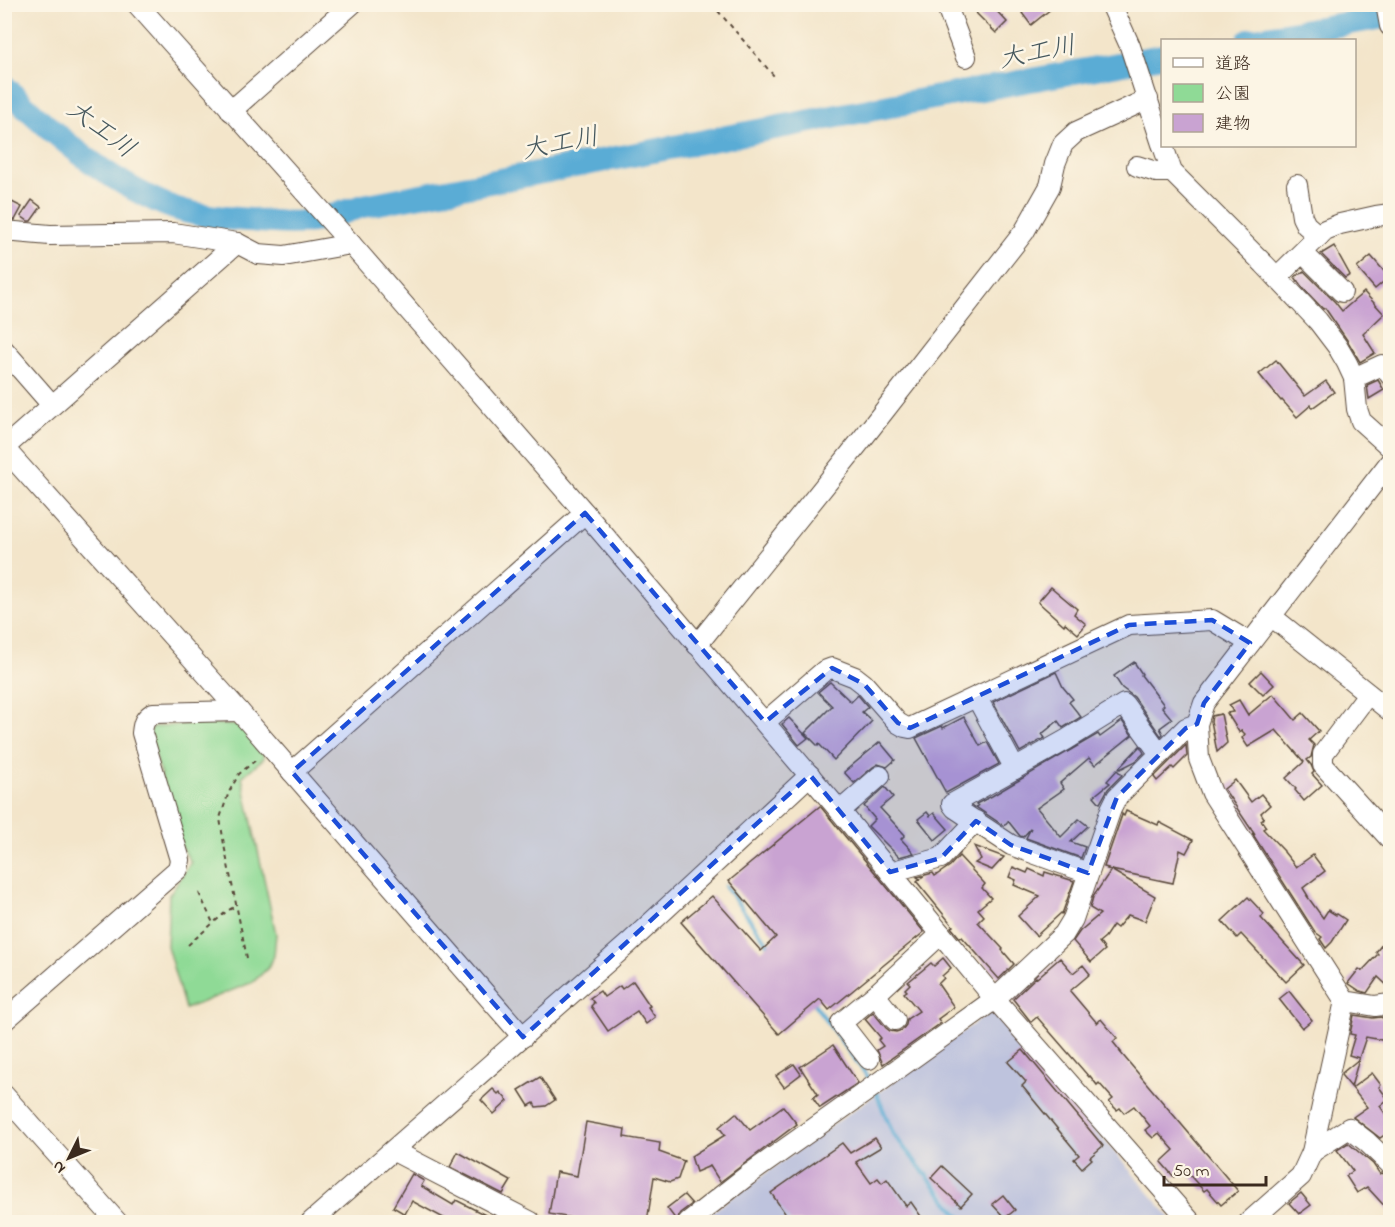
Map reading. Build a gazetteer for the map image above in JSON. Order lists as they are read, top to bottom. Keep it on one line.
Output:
{"water":["大工川"],"legend":["道路","公園","建物"],"scale_bar":"50 m","north":"bottom left"}
